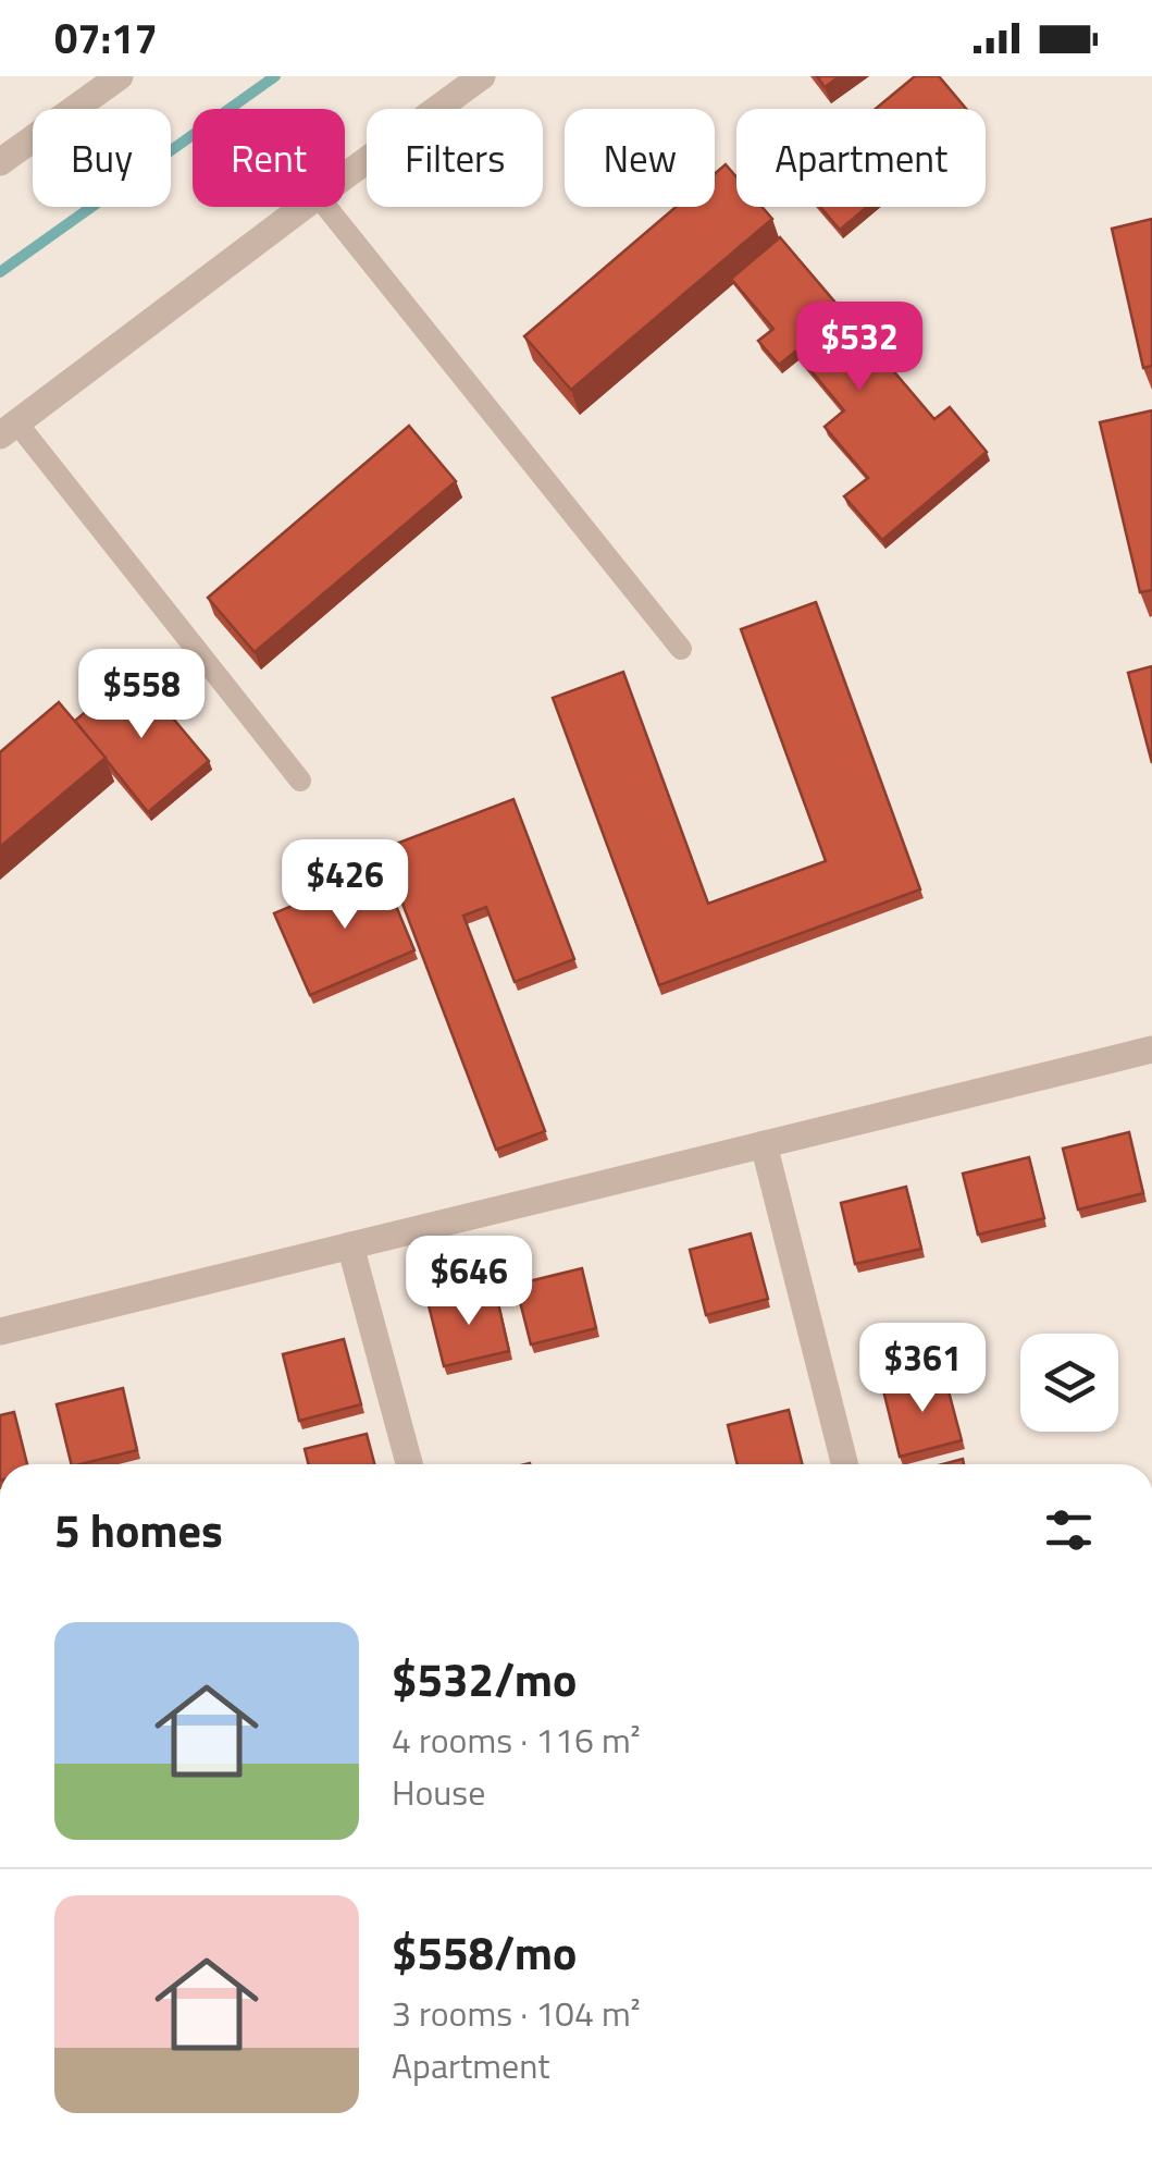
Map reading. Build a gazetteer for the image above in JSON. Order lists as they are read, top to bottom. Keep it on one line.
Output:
{"page":{"status":"07:17","chip":["Buy","Rent","Filters","New","Apartment"],"price":["$532","$558","$426","$646","$361"],"heading":"5 homes","list":[{"name":"$532/mo","note":"4 rooms · 116 m² · House"},{"name":"$558/mo","note":"3 rooms · 104 m² · Apartment"}]}}
